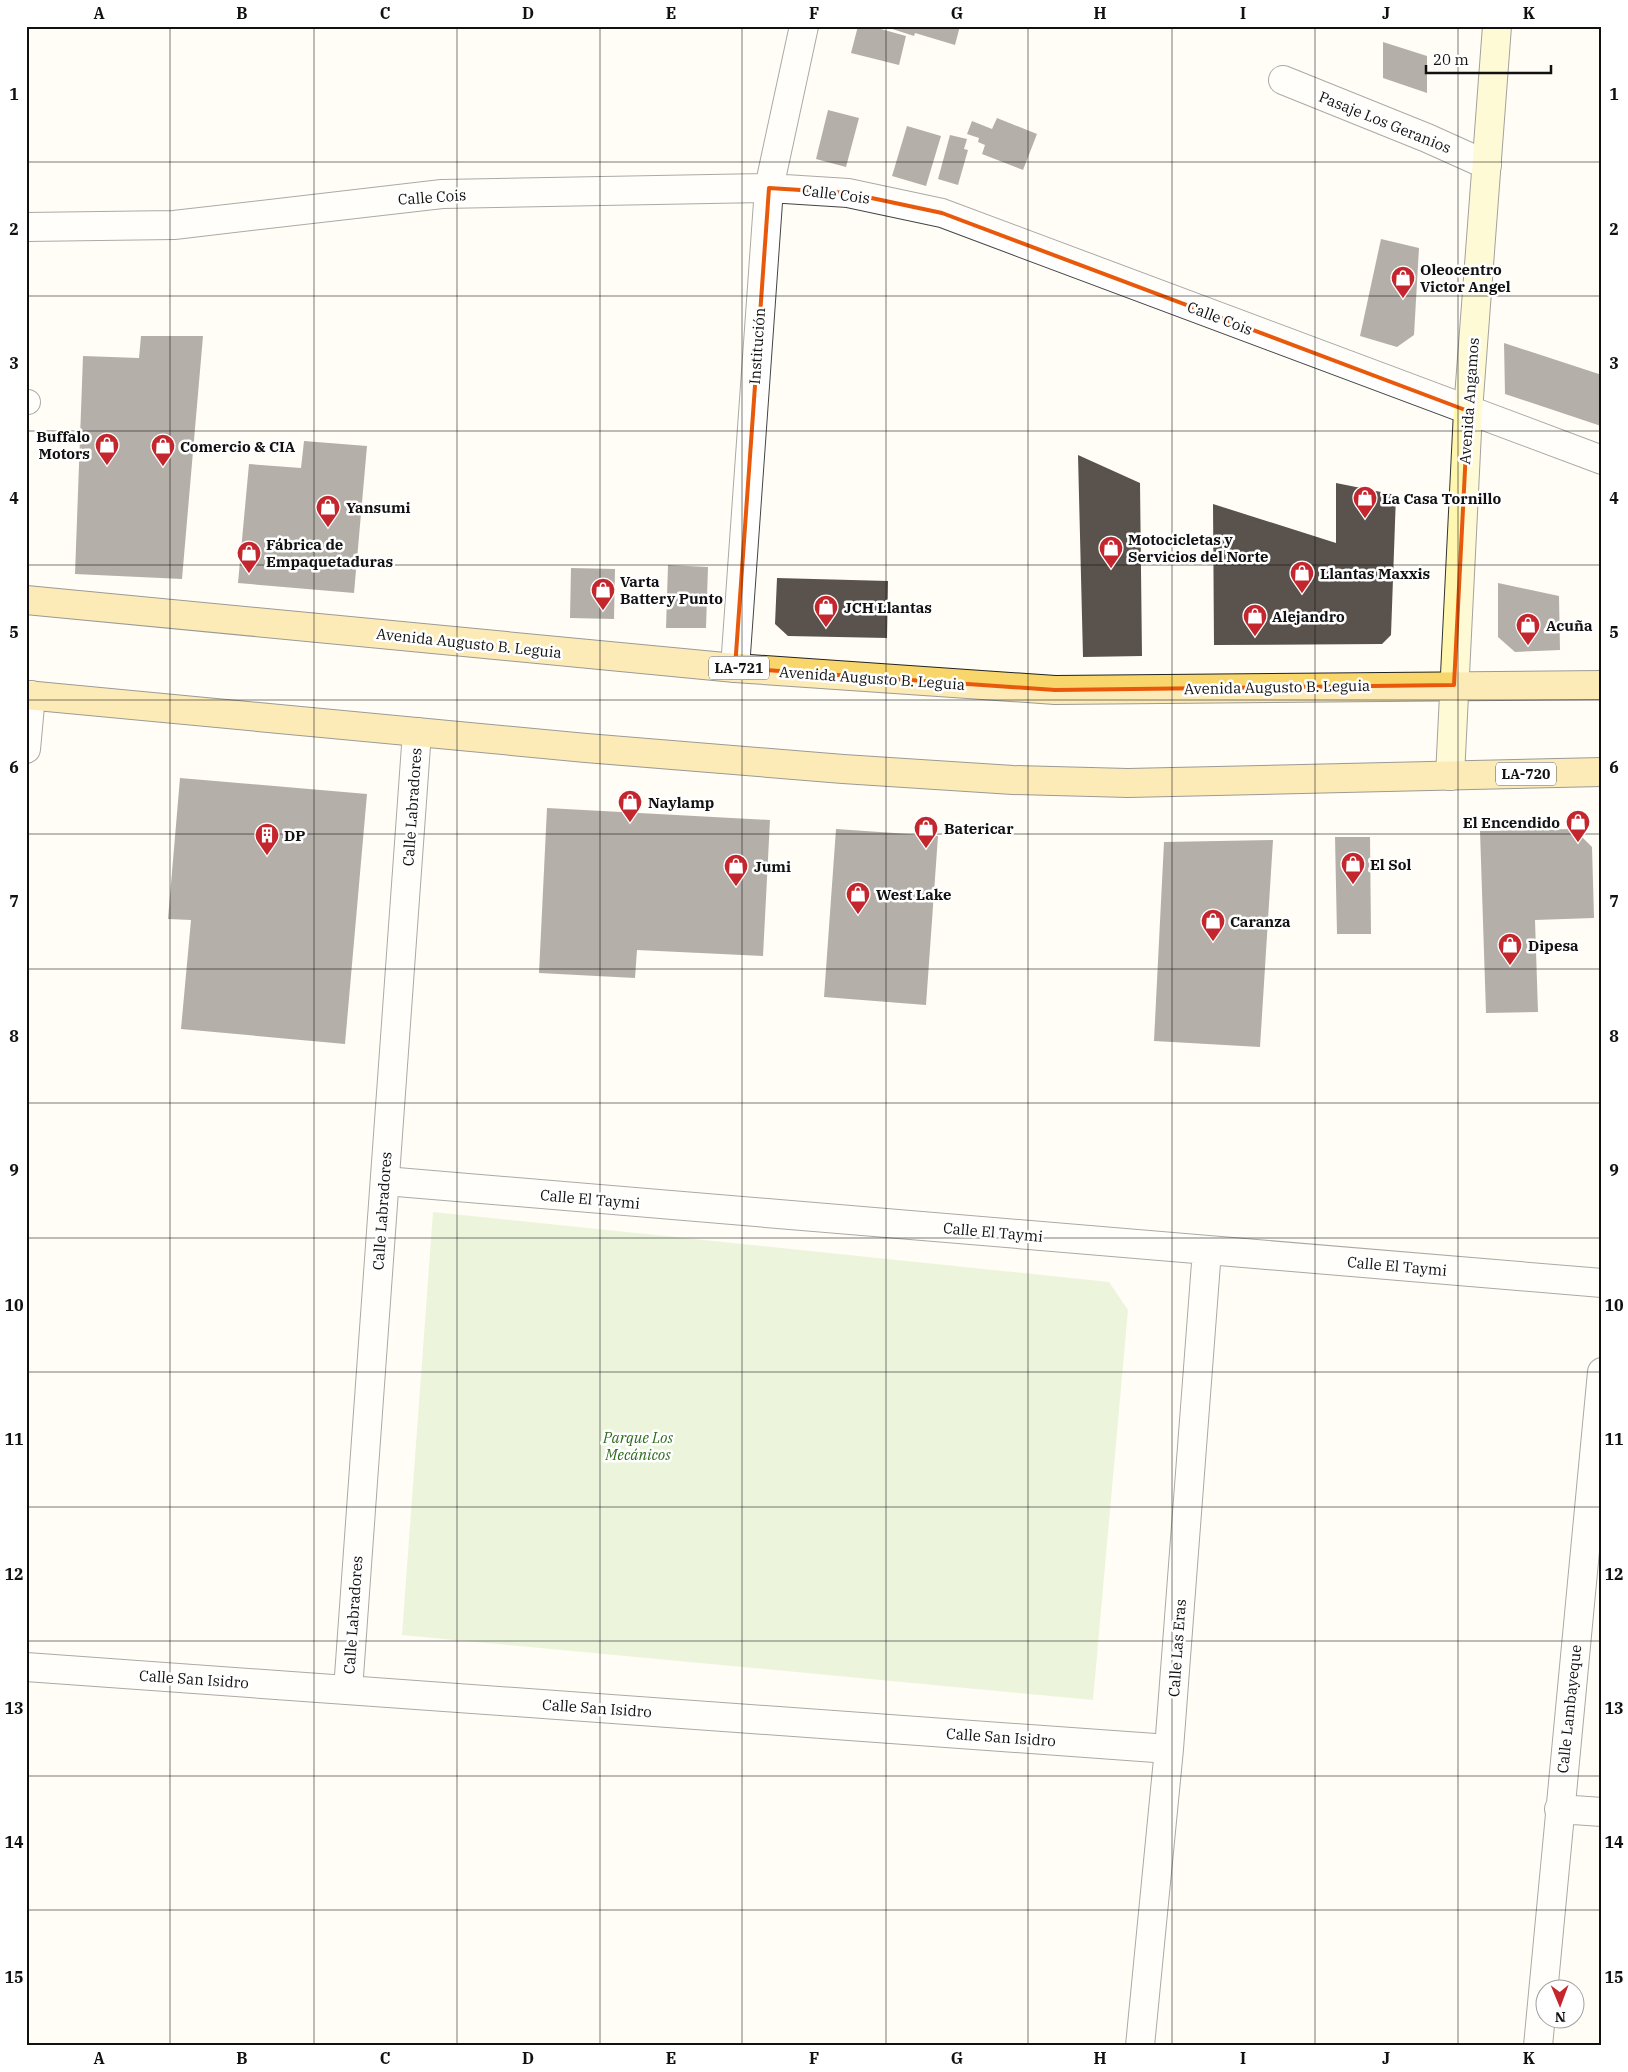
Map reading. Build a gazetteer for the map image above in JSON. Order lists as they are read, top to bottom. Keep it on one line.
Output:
{"streets":{"main road":["Avenida Augusto B. Leguia","LA-721","LA-720"],"street":["Pasaje Los Geranios","Calle Cois","Institución","Avenida Angamos","Calle Labradores","Calle El Taymi","Calle Las Eras","Calle San Isidro","Calle Lambayeque"]},"crossings":[["Pasaje Los Geranios","Avenida Angamos"],["Calle Cois","Institución"],["Calle Cois","Avenida Angamos"],["Institución","Avenida Augusto B. Leguia"],["Avenida Angamos","Avenida Augusto B. Leguia"],["Avenida Angamos","LA-720"],["Calle Labradores","Calle El Taymi"],["Calle Labradores","Calle San Isidro"],["Calle El Taymi","Calle Las Eras"],["Calle Las Eras","Calle San Isidro"]],"parks":["Parque Los Mecánicos"],"places":{"shop":["Oleocentro Victor Angel","Buffalo Motors","Comercio & CIA","La Casa Tornillo","Yansumi","Motocicletas y Servicios del Norte","Fábrica de Empaquetaduras","Llantas Maxxis","Varta Battery Punto","JCH Llantas","Alejandro","Acuña","Naylamp","El Encendido","Batericar","El Sol","Jumi","West Lake","Caranza","Dipesa"],"building":["DP"]},"scale_bar":"20 m","north":"bottom","grid":{"columns":["A","B","C","D","E","F","G","H","I","J","K"],"rows":["1","2","3","4","5","6","7","8","9","10","11","12","13","14","15"]}}
